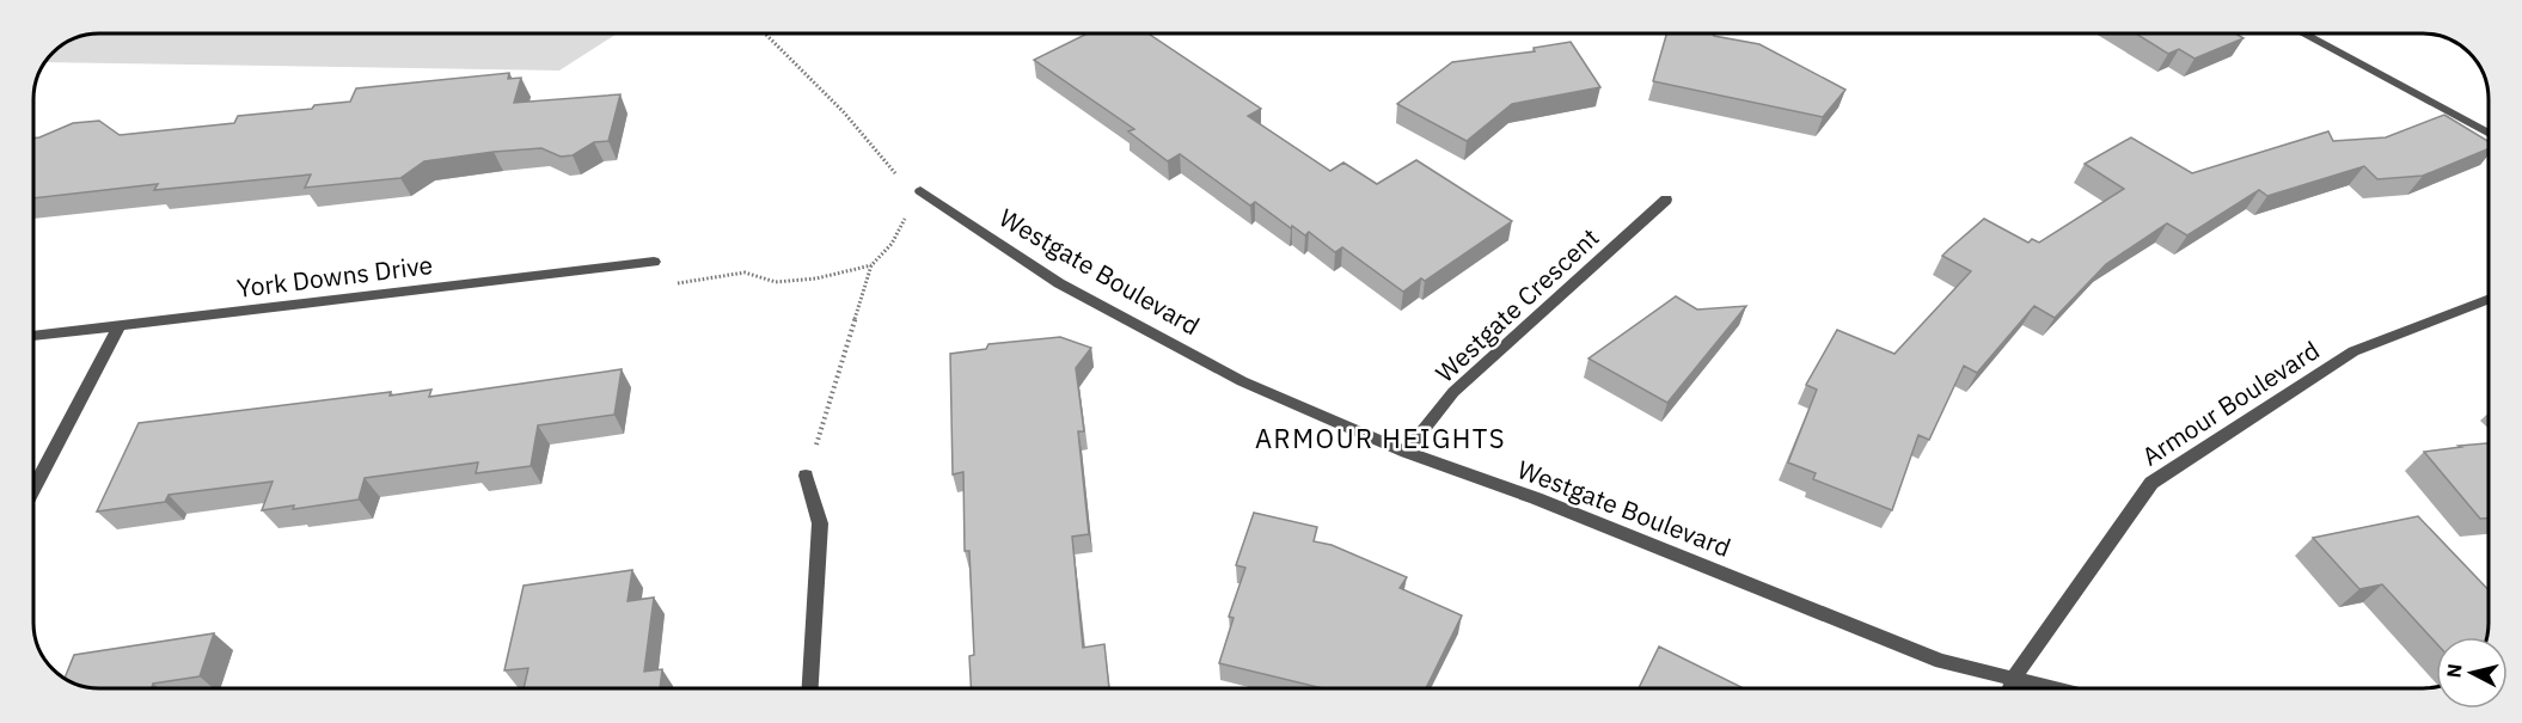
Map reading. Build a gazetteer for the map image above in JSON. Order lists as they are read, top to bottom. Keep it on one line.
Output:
{"streets":{"street":["Westgate Boulevard","York Downs Drive","Westgate Crescent","Armour Boulevard"]},"crossings":[["Westgate Boulevard","Westgate Crescent"],["Westgate Boulevard","Armour Boulevard"]],"districts":["ARMOUR HEIGHTS"],"north":"left"}
